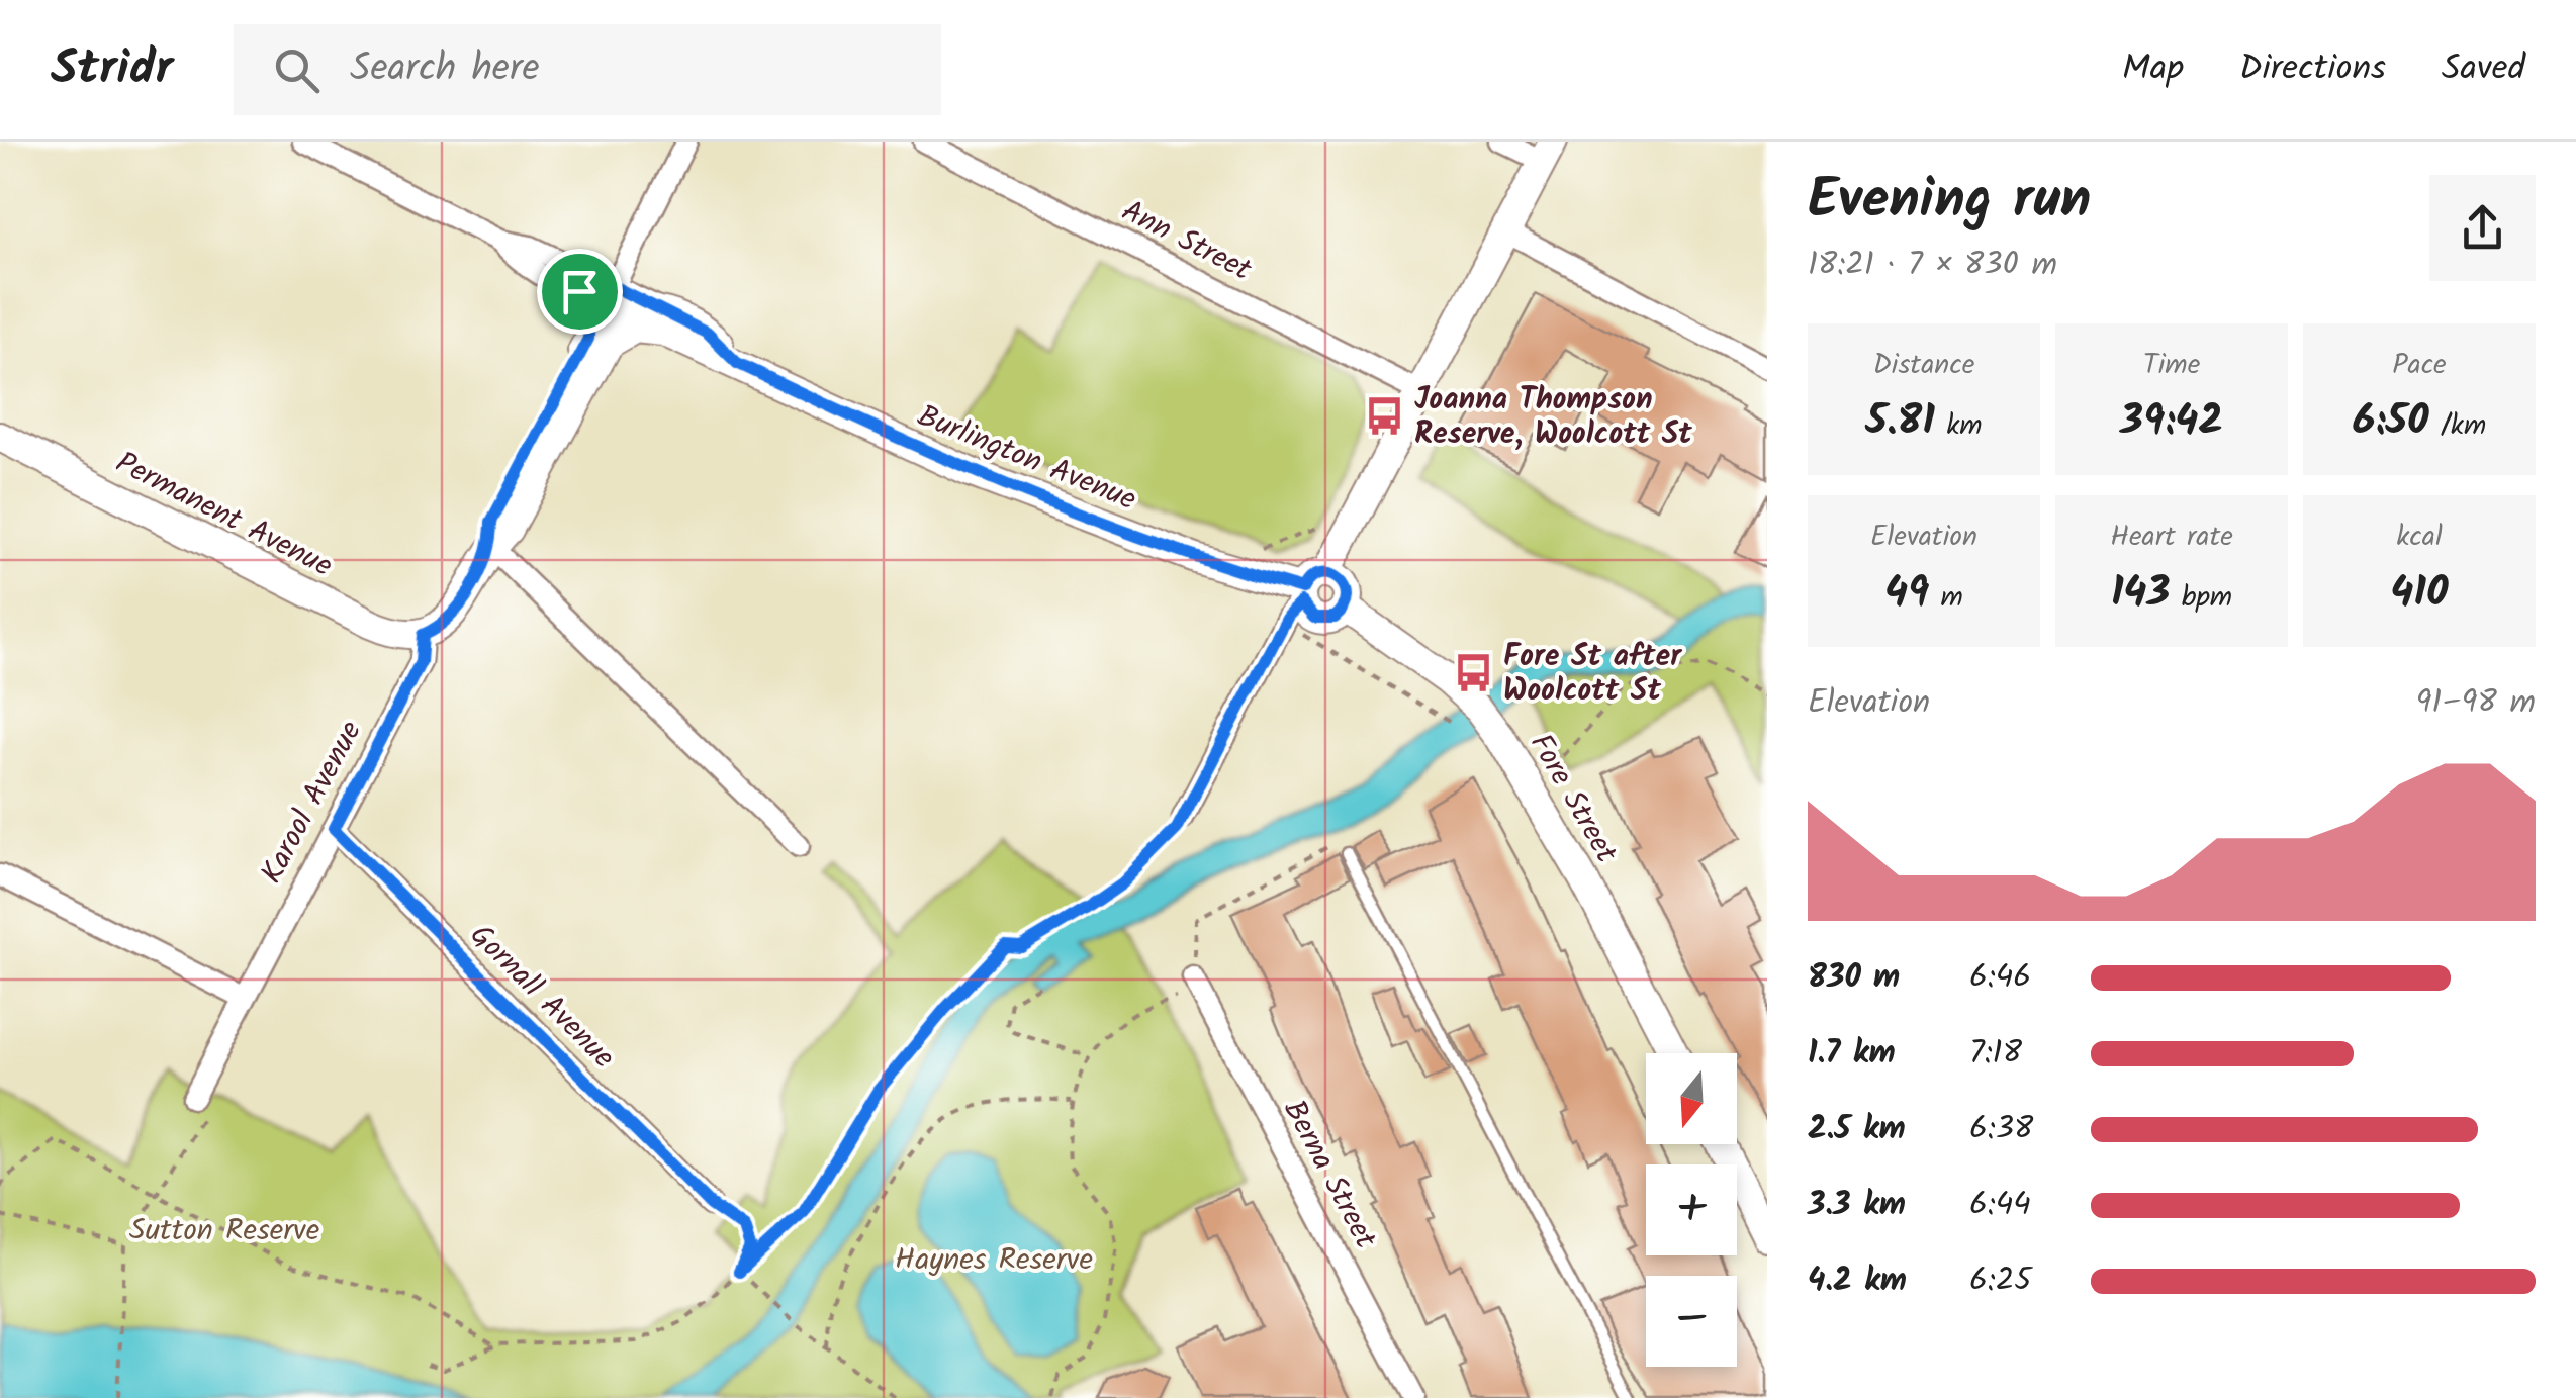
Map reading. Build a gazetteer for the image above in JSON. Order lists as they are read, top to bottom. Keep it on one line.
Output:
{"streets":{"main road":["Burlington Avenue","Permanent Avenue","Fore Street"],"street":["Ann Street","Karool Avenue","Gornall Avenue","Berna Street"]},"crossings":[["Burlington Avenue","Fore Street"],["Permanent Avenue","Karool Avenue"],["Karool Avenue","Gornall Avenue"]],"parks":["Sutton Reserve","Haynes Reserve"],"places":{"bus stop":["Joanna Thompson Reserve, Woolcott St","Fore St after Woolcott St"]},"north":"bottom","page":{"header":"Stridr","search":"Search here","nav":["Map","Directions","Saved"],"heading":["Evening run","18:21 · 7 × 830 m"],"stats":[["Distance","5.81 km"],["Time","39:42"],["Pace","6:50 /km"],["Elevation","49 m"],["Heart rate","143 bpm"],["kcal","410"]],"chart":["Elevation","91–98 m"],"list":[{"name":"830 m","note":"6:46"},{"name":"1.7 km","note":"7:18"},{"name":"2.5 km","note":"6:38"},{"name":"3.3 km","note":"6:44"},{"name":"4.2 km","note":"6:25"}],"map_buttons":["+","−"]}}
